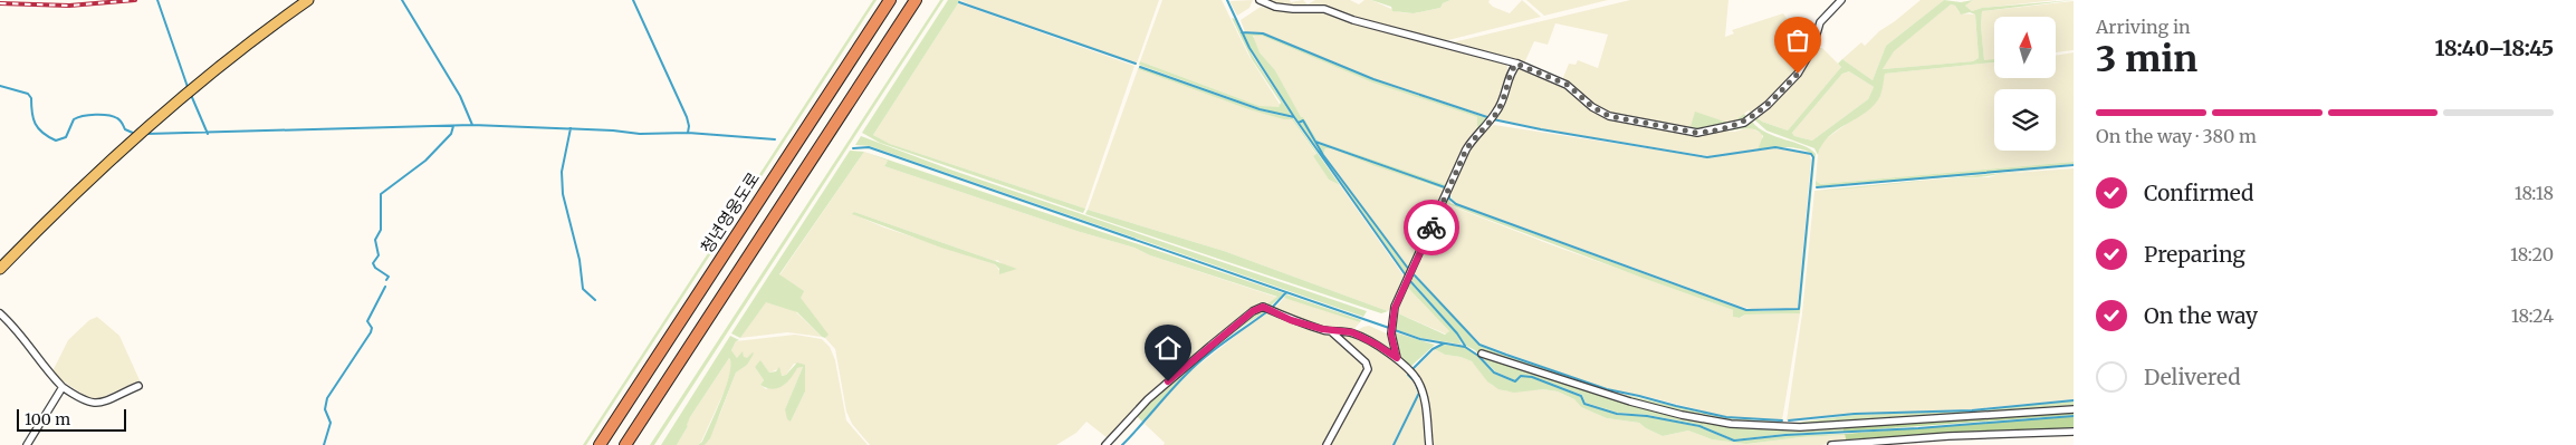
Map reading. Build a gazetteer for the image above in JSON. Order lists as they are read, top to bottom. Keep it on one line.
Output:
{"streets":{"highway":["청년영웅도로"]},"scale_bar":"100 m","north":"top","page":{"heading":["3 min","Arriving in","18:40–18:45"],"bar":"On the way · 380 m","list":[["Confirmed","18:18"],["Preparing","18:20"],["On the way","18:24"],"Delivered"],"scale":"100 m"}}
